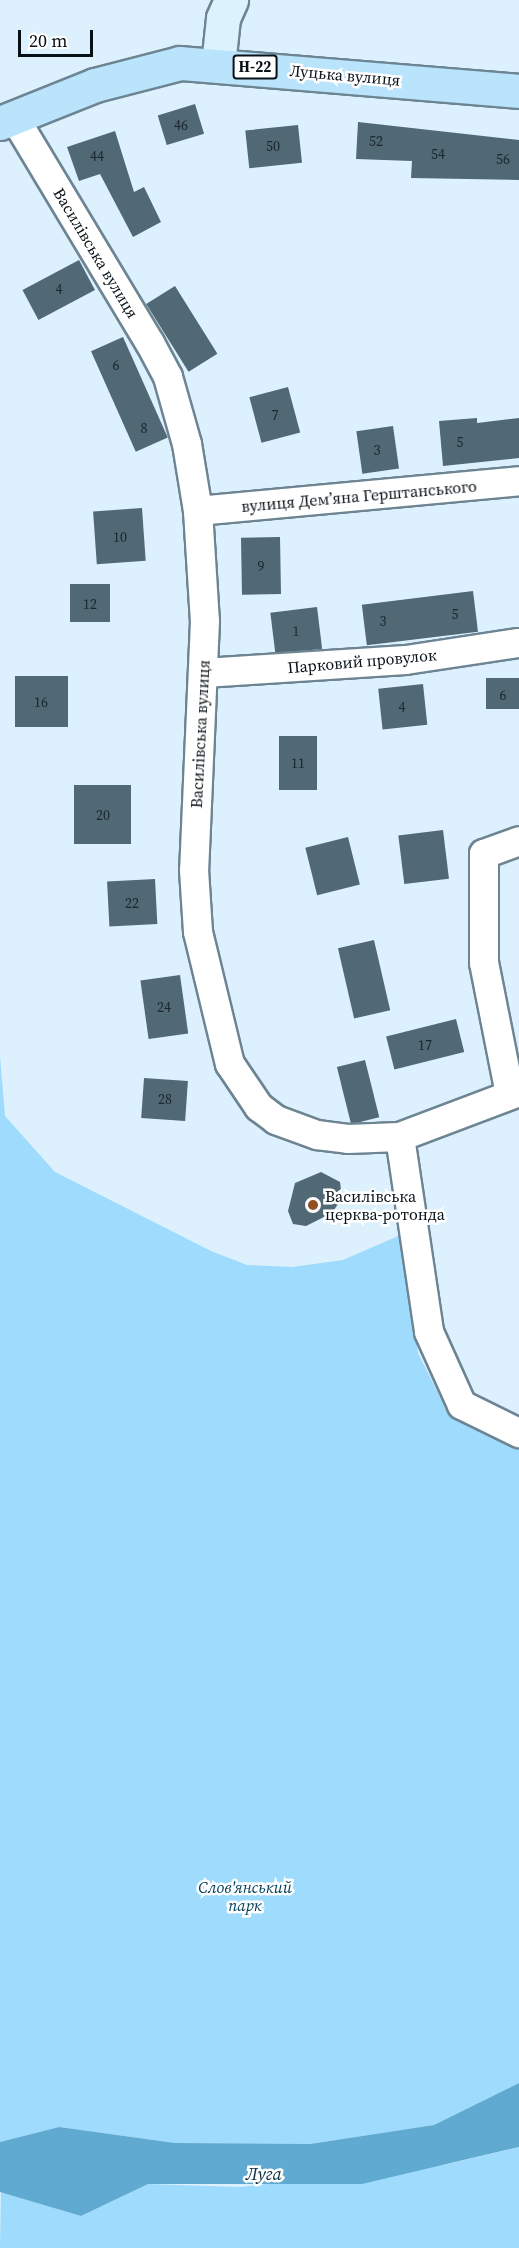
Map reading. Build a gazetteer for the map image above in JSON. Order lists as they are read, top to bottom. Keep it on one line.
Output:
{"streets":{"main road":["Н-22","Луцька вулиця"],"street":["Василівська вулиця","вулиця Демʼяна Герштанського","Парковий провулок"]},"crossings":[["Луцька вулиця","Василівська вулиця"],["Василівська вулиця","вулиця Демʼяна Герштанського"],["Василівська вулиця","Парковий провулок"]],"water":["Луга"],"parks":["Слов'янський парк"],"places":["Василівська церква-ротонда"],"house_numbers":["46","52","50","54","44","56","4","6","7","8","5","3","10","9","12","5","3","1","6","16","4","11","20","22","24","17","28"],"scale_bar":"20 m"}
